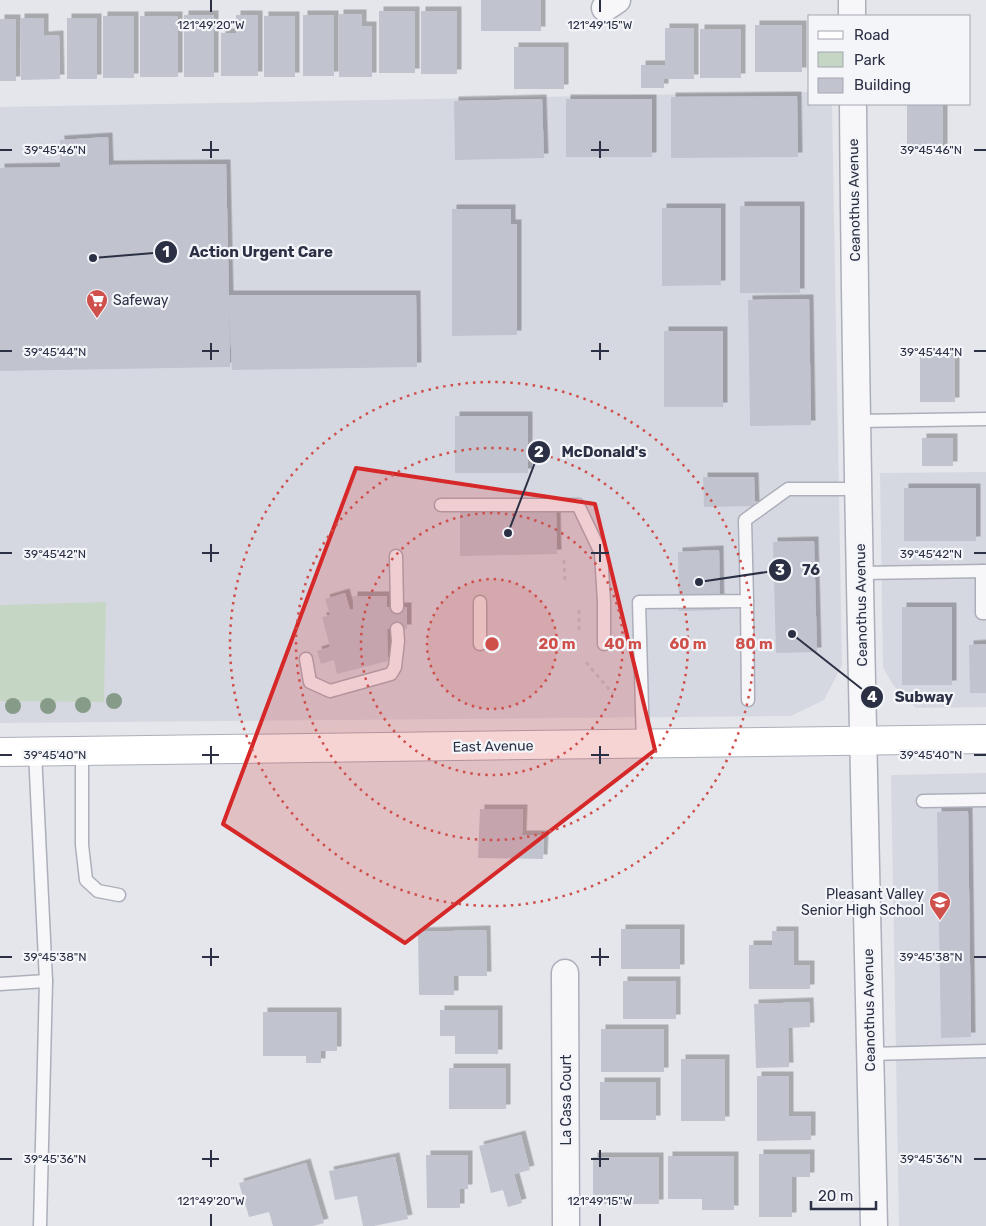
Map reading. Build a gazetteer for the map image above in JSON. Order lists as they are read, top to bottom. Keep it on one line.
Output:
{"streets":{"main road":["East Avenue"],"street":["Ceanothus Avenue","La Casa Court"]},"crossings":[["Ceanothus Avenue","East Avenue"]],"places":{"other":["Action Urgent Care","McDonald's","76","Subway"],"supermarket":["Safeway"],"school or university":["Pleasant Valley Senior High School"]},"legend":["Road","Park","Building"],"scale_bar":"20 m","coordinates":["121°49'20\"W","121°49'15\"W","39°45'46\"N","39°45'44\"N","39°45'42\"N","39°45'40\"N","39°45'38\"N","39°45'36\"N"],"rings":["20 m","40 m","60 m","80 m"]}
